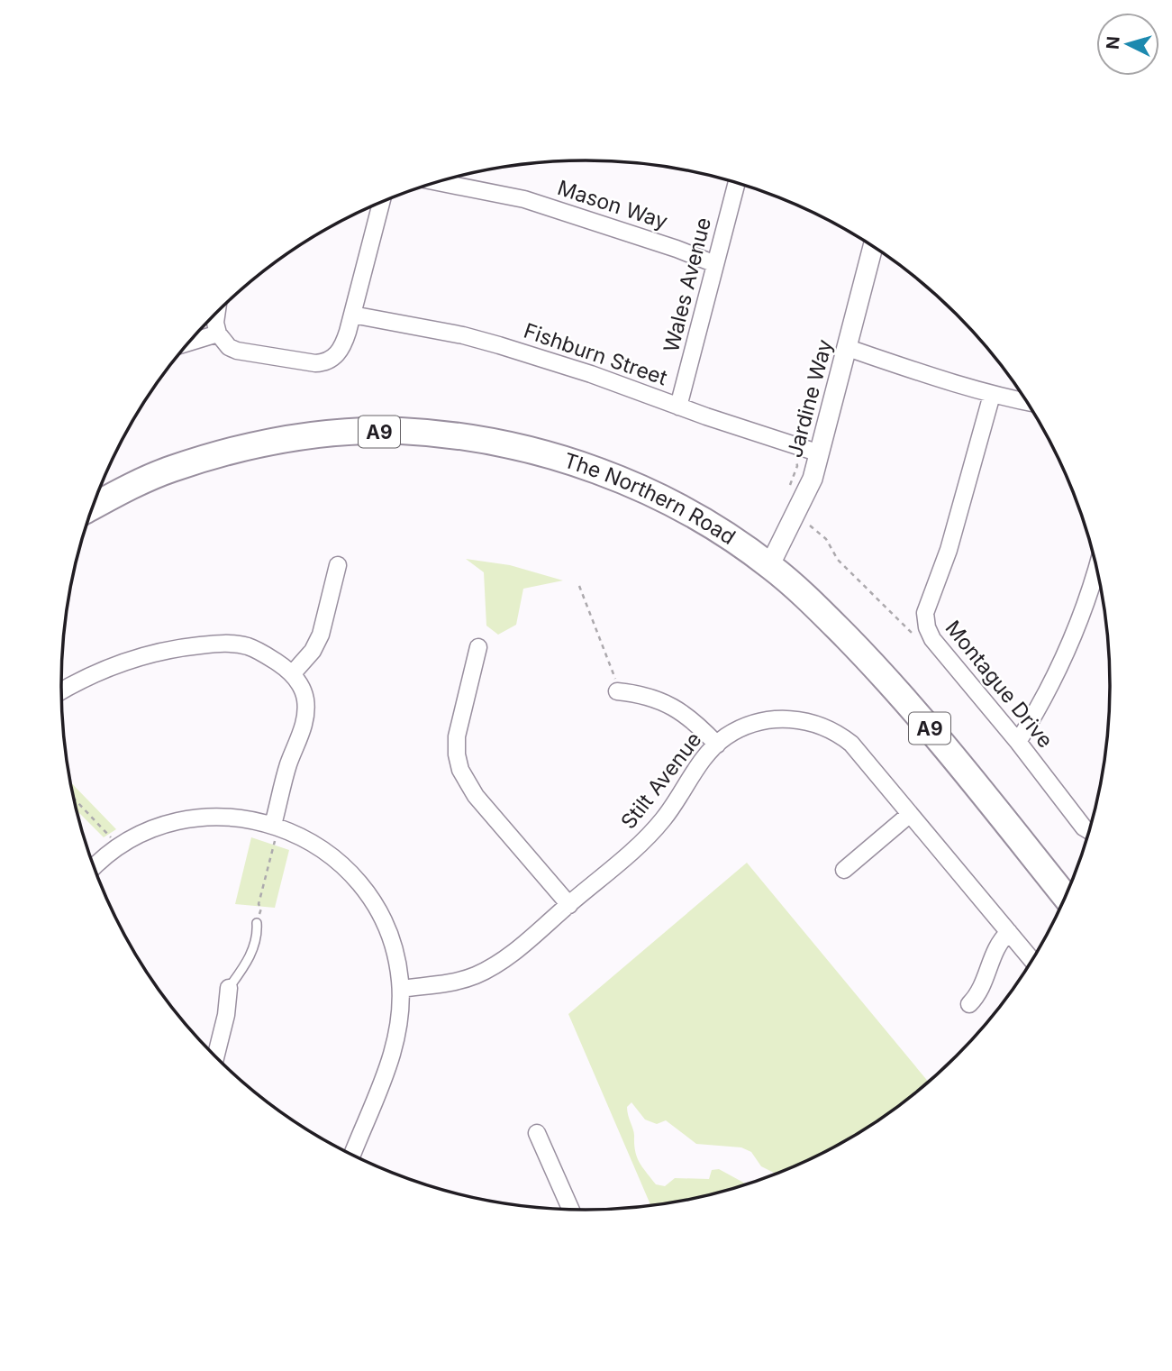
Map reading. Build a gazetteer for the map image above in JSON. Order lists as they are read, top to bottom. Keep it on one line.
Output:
{"streets":{"highway":["A9","The Northern Road"],"street":["Mason Way","Wales Avenue","Fishburn Street","Jardine Way","Montague Drive","Stilt Avenue"]},"crossings":[["Mason Way","Wales Avenue"],["Wales Avenue","Fishburn Street"],["Fishburn Street","Jardine Way"],["Jardine Way","The Northern Road"]],"north":"left"}
